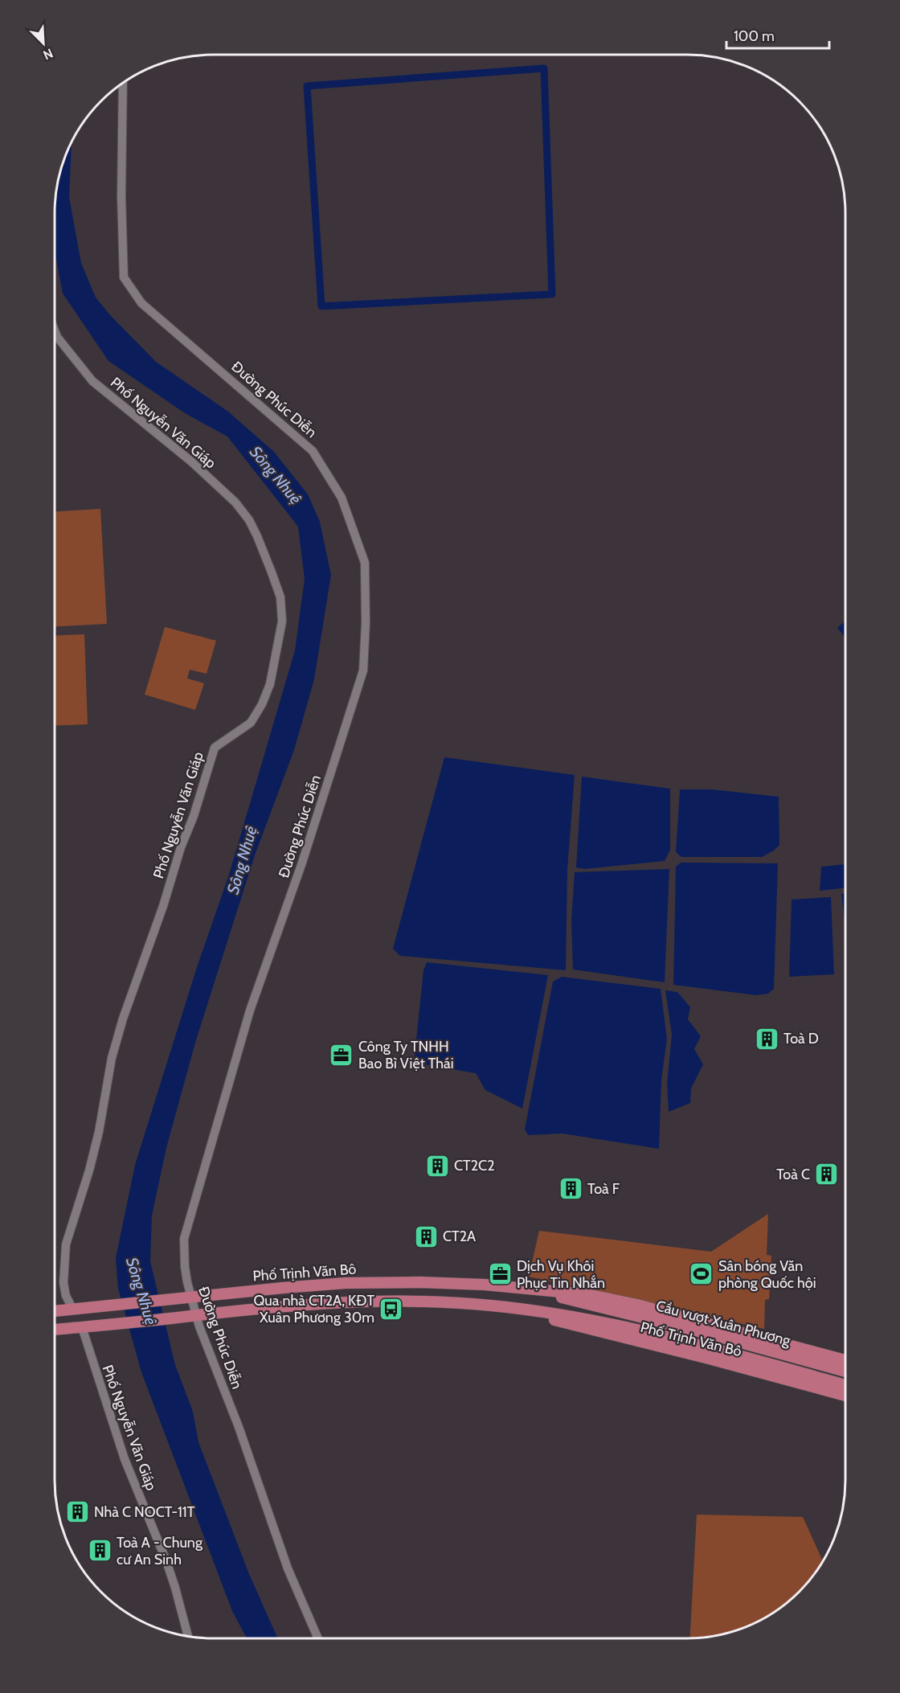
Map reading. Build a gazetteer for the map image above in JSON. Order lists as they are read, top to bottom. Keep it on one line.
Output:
{"streets":{"main road":["Phố Trịnh Văn Bô","Cầu vượt Xuân Phương"],"street":["Đường Phúc Diễn","Phố Nguyễn Văn Giáp"]},"crossings":[["Đường Phúc Diễn","Phố Trịnh Văn Bô"],["Phố Nguyễn Văn Giáp","Phố Trịnh Văn Bô"],["Phố Trịnh Văn Bô","Cầu vượt Xuân Phương"]],"water":["Sông Nhuệ"],"places":{"building":["Toà D","CT2C2","Toà C","Toà F","CT2A","Nhà C NOCT-11T","Toà A - Chung cư An Sinh"],"office":["Công Ty TNHH Bao Bì Việt Thái","Dịch Vụ Khôi Phục Tin Nhắn"],"sports":["Sân bóng Văn phòng Quốc hội"],"bus stop":["Qua nhà CT2A, KĐT Xuân Phương 30m"]},"scale_bar":"100 m","north":"bottom right"}
